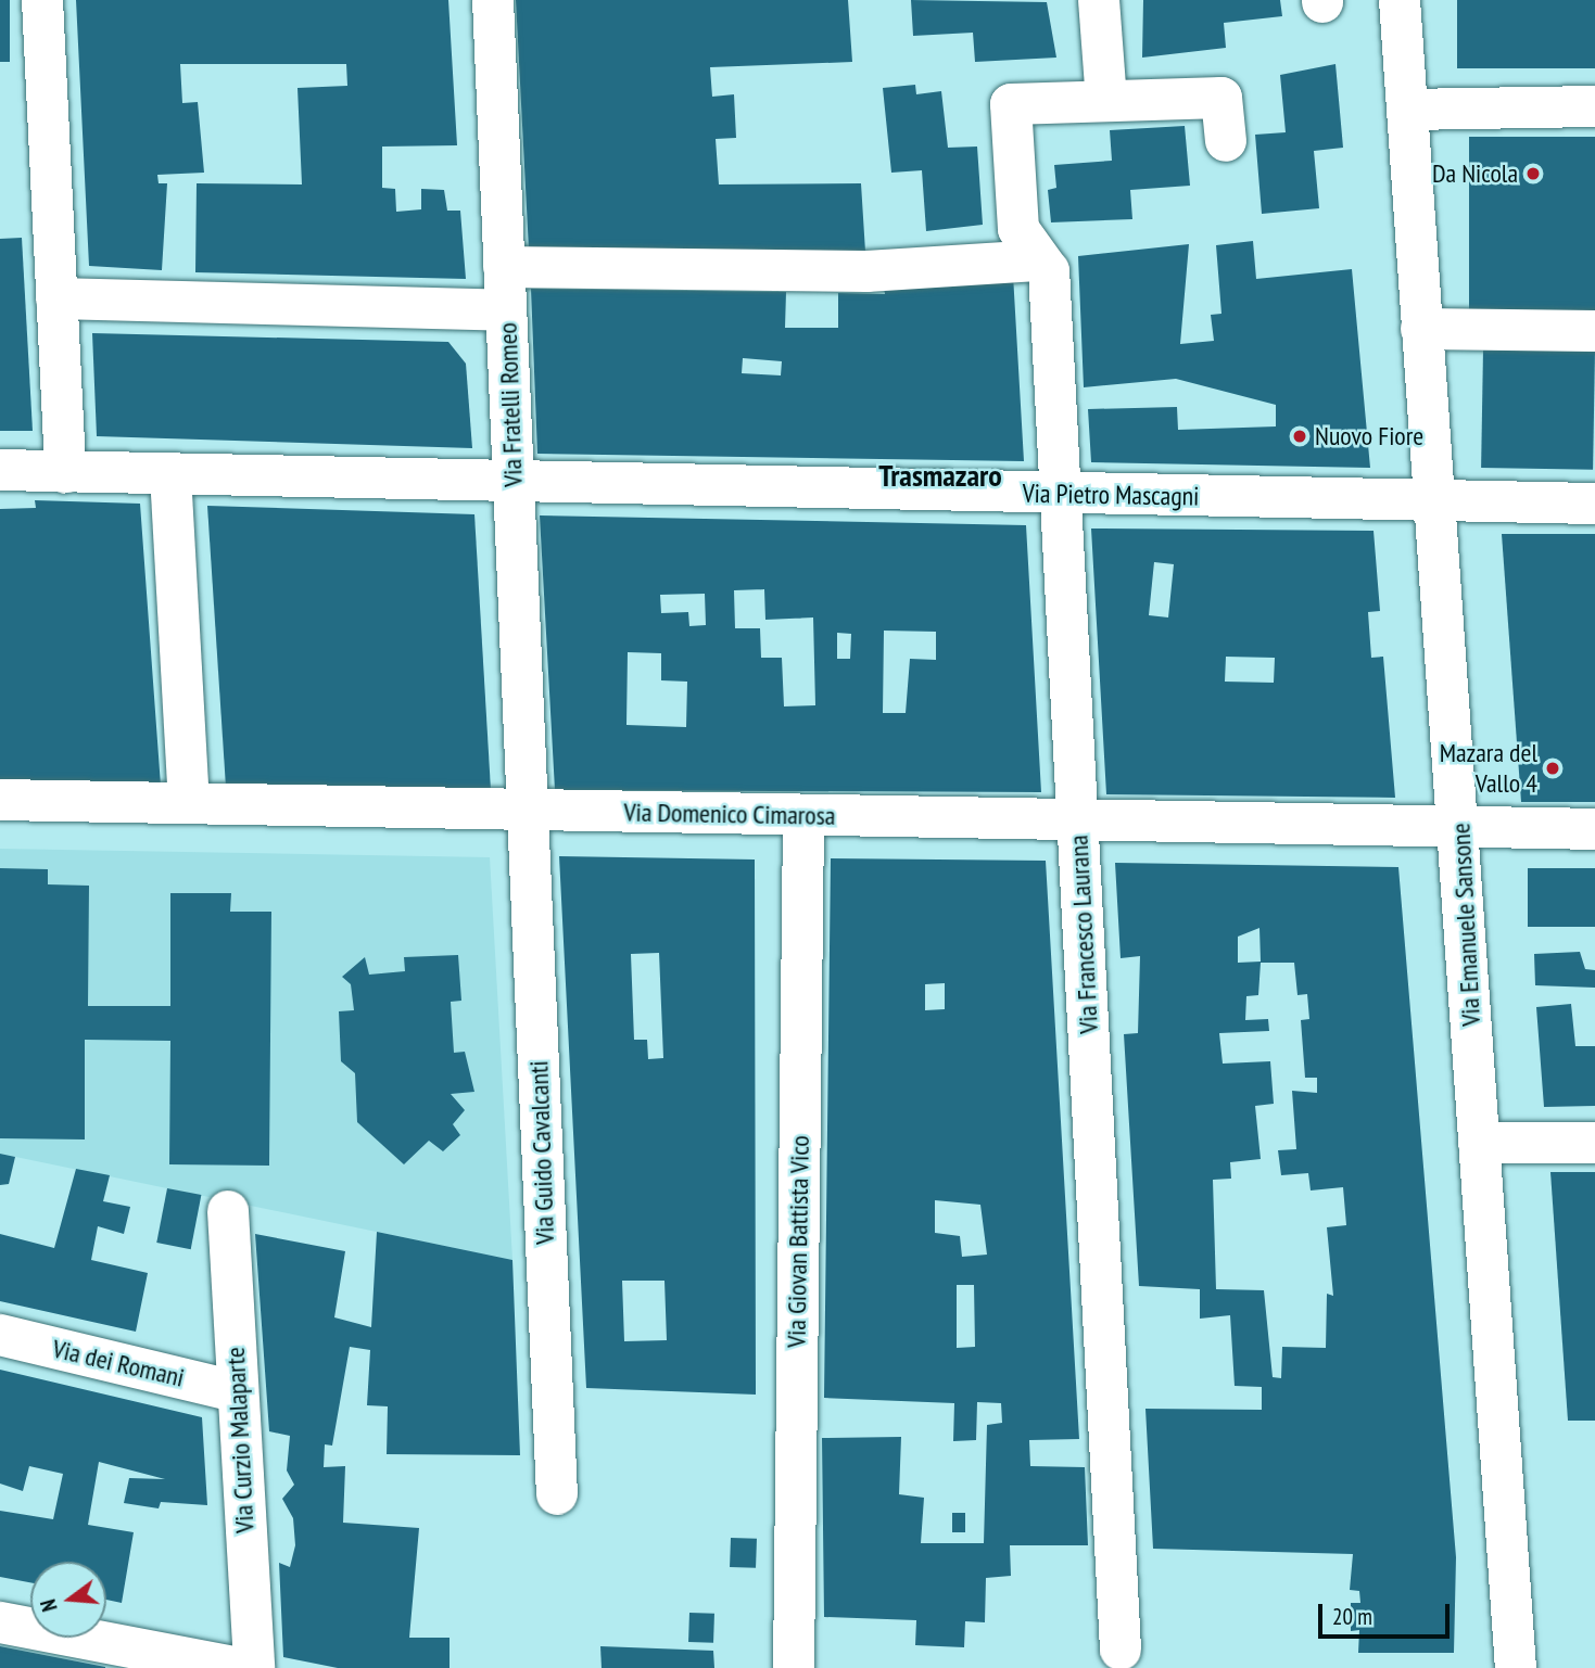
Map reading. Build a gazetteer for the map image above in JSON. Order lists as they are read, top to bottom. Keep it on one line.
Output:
{"streets":{"street":["Via Fratelli Romeo","Via Pietro Mascagni","Via Domenico Cimarosa","Via Emanuele Sansone","Via Francesco Laurana","Via Guido Cavalcanti","Via Giovan Battista Vico","Via dei Romani","Via Curzio Malaparte"]},"crossings":[["Via Fratelli Romeo","Via Pietro Mascagni"],["Via Fratelli Romeo","Via Domenico Cimarosa"],["Via Fratelli Romeo","Via Guido Cavalcanti"],["Via Pietro Mascagni","Via Emanuele Sansone"],["Via Pietro Mascagni","Via Francesco Laurana"],["Via Domenico Cimarosa","Via Emanuele Sansone"],["Via Domenico Cimarosa","Via Francesco Laurana"],["Via Domenico Cimarosa","Via Guido Cavalcanti"],["Via Domenico Cimarosa","Via Giovan Battista Vico"],["Via dei Romani","Via Curzio Malaparte"]],"districts":["Trasmazaro"],"places":["Da Nicola","Nuovo Fiore","Mazara del Vallo 4"],"scale_bar":"20 m","north":"left"}
